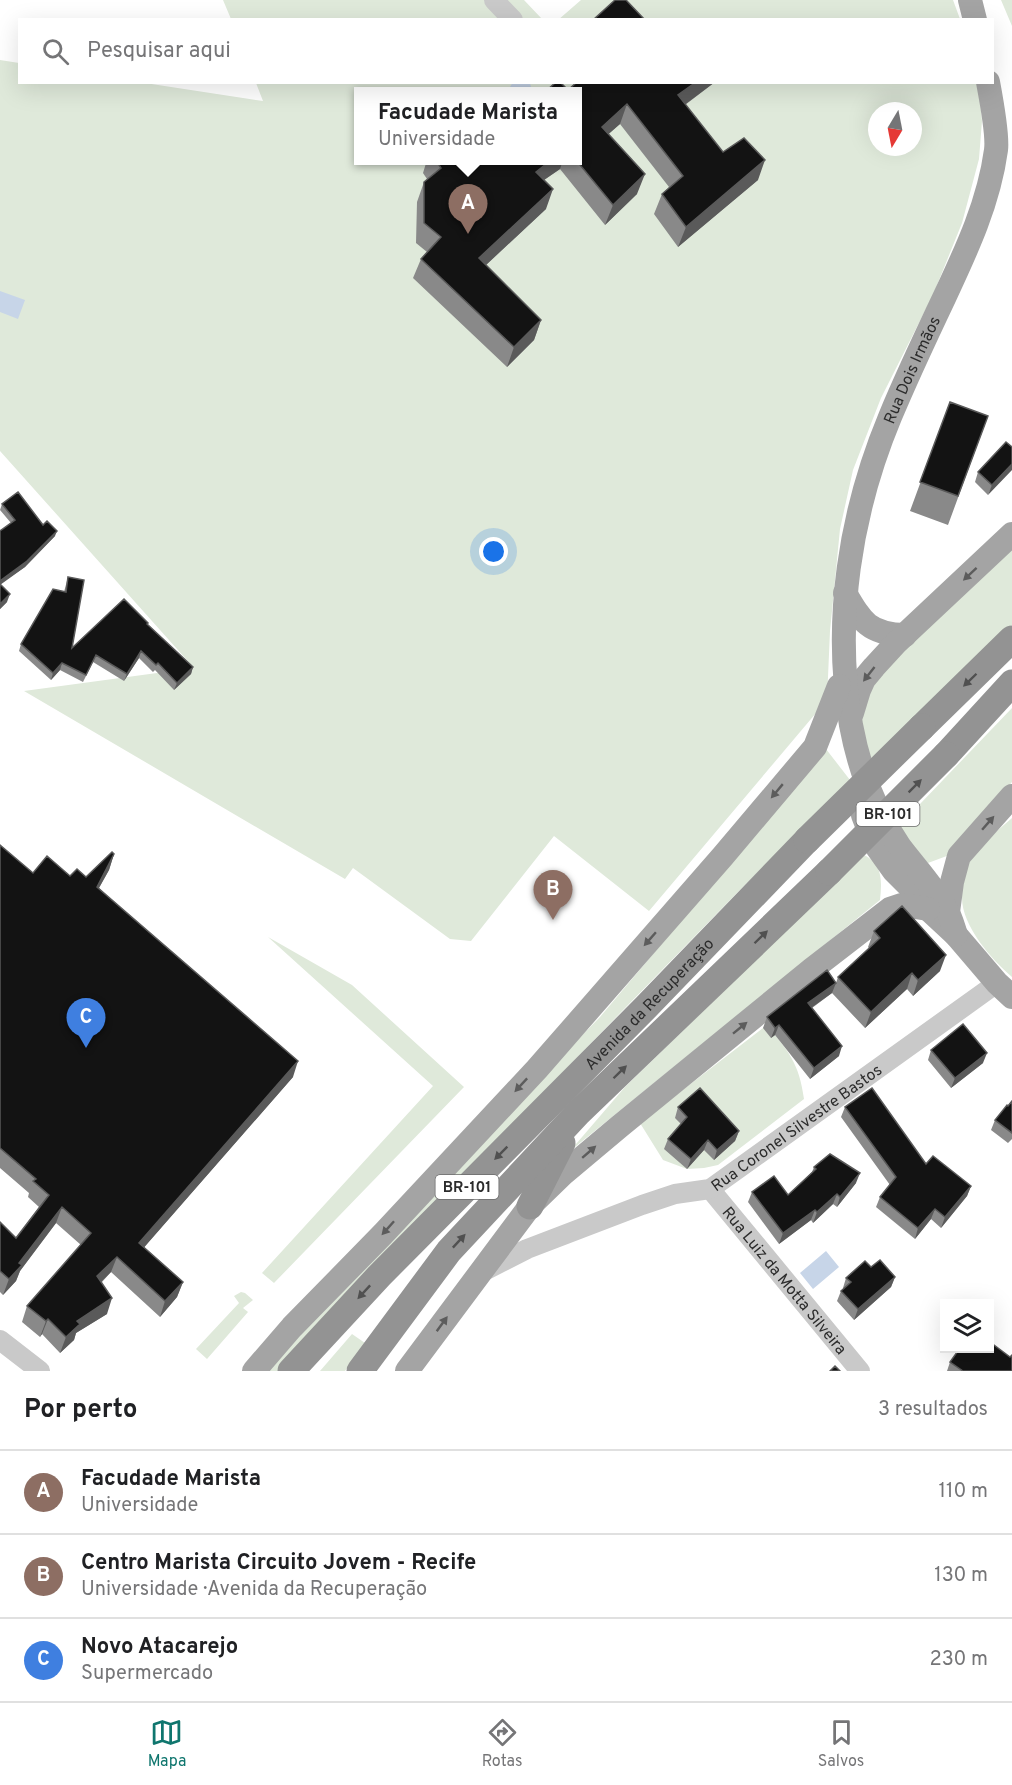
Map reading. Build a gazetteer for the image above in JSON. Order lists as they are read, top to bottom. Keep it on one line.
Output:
{"streets":{"highway":["BR-101","Avenida da Recuperação"],"main road":["Rua Dois Irmãos"],"street":["Rua Coronel Silvestre Bastos","Rua Luiz da Motta Silveira"]},"crossings":[["Rua Dois Irmãos","Rua Coronel Silvestre Bastos"],["Rua Coronel Silvestre Bastos","Rua Luiz da Motta Silveira"]],"north":"bottom","page":{"search":"Pesquisar aqui","popup":["Facudade Marista","Universidade"],"pins":["A","B","C"],"heading":["Por perto","3 resultados"],"list":[{"mark":"A","name":"Facudade Marista","note":"Universidade","value":"110 m"},{"mark":"B","name":"Centro Marista Circuito Jovem - Recife","note":"Universidade · Avenida da Recuperação","value":"130 m"},{"mark":"C","name":"Novo Atacarejo","note":"Supermercado","value":"230 m"}],"nav":["Mapa","Rotas","Salvos"]}}
